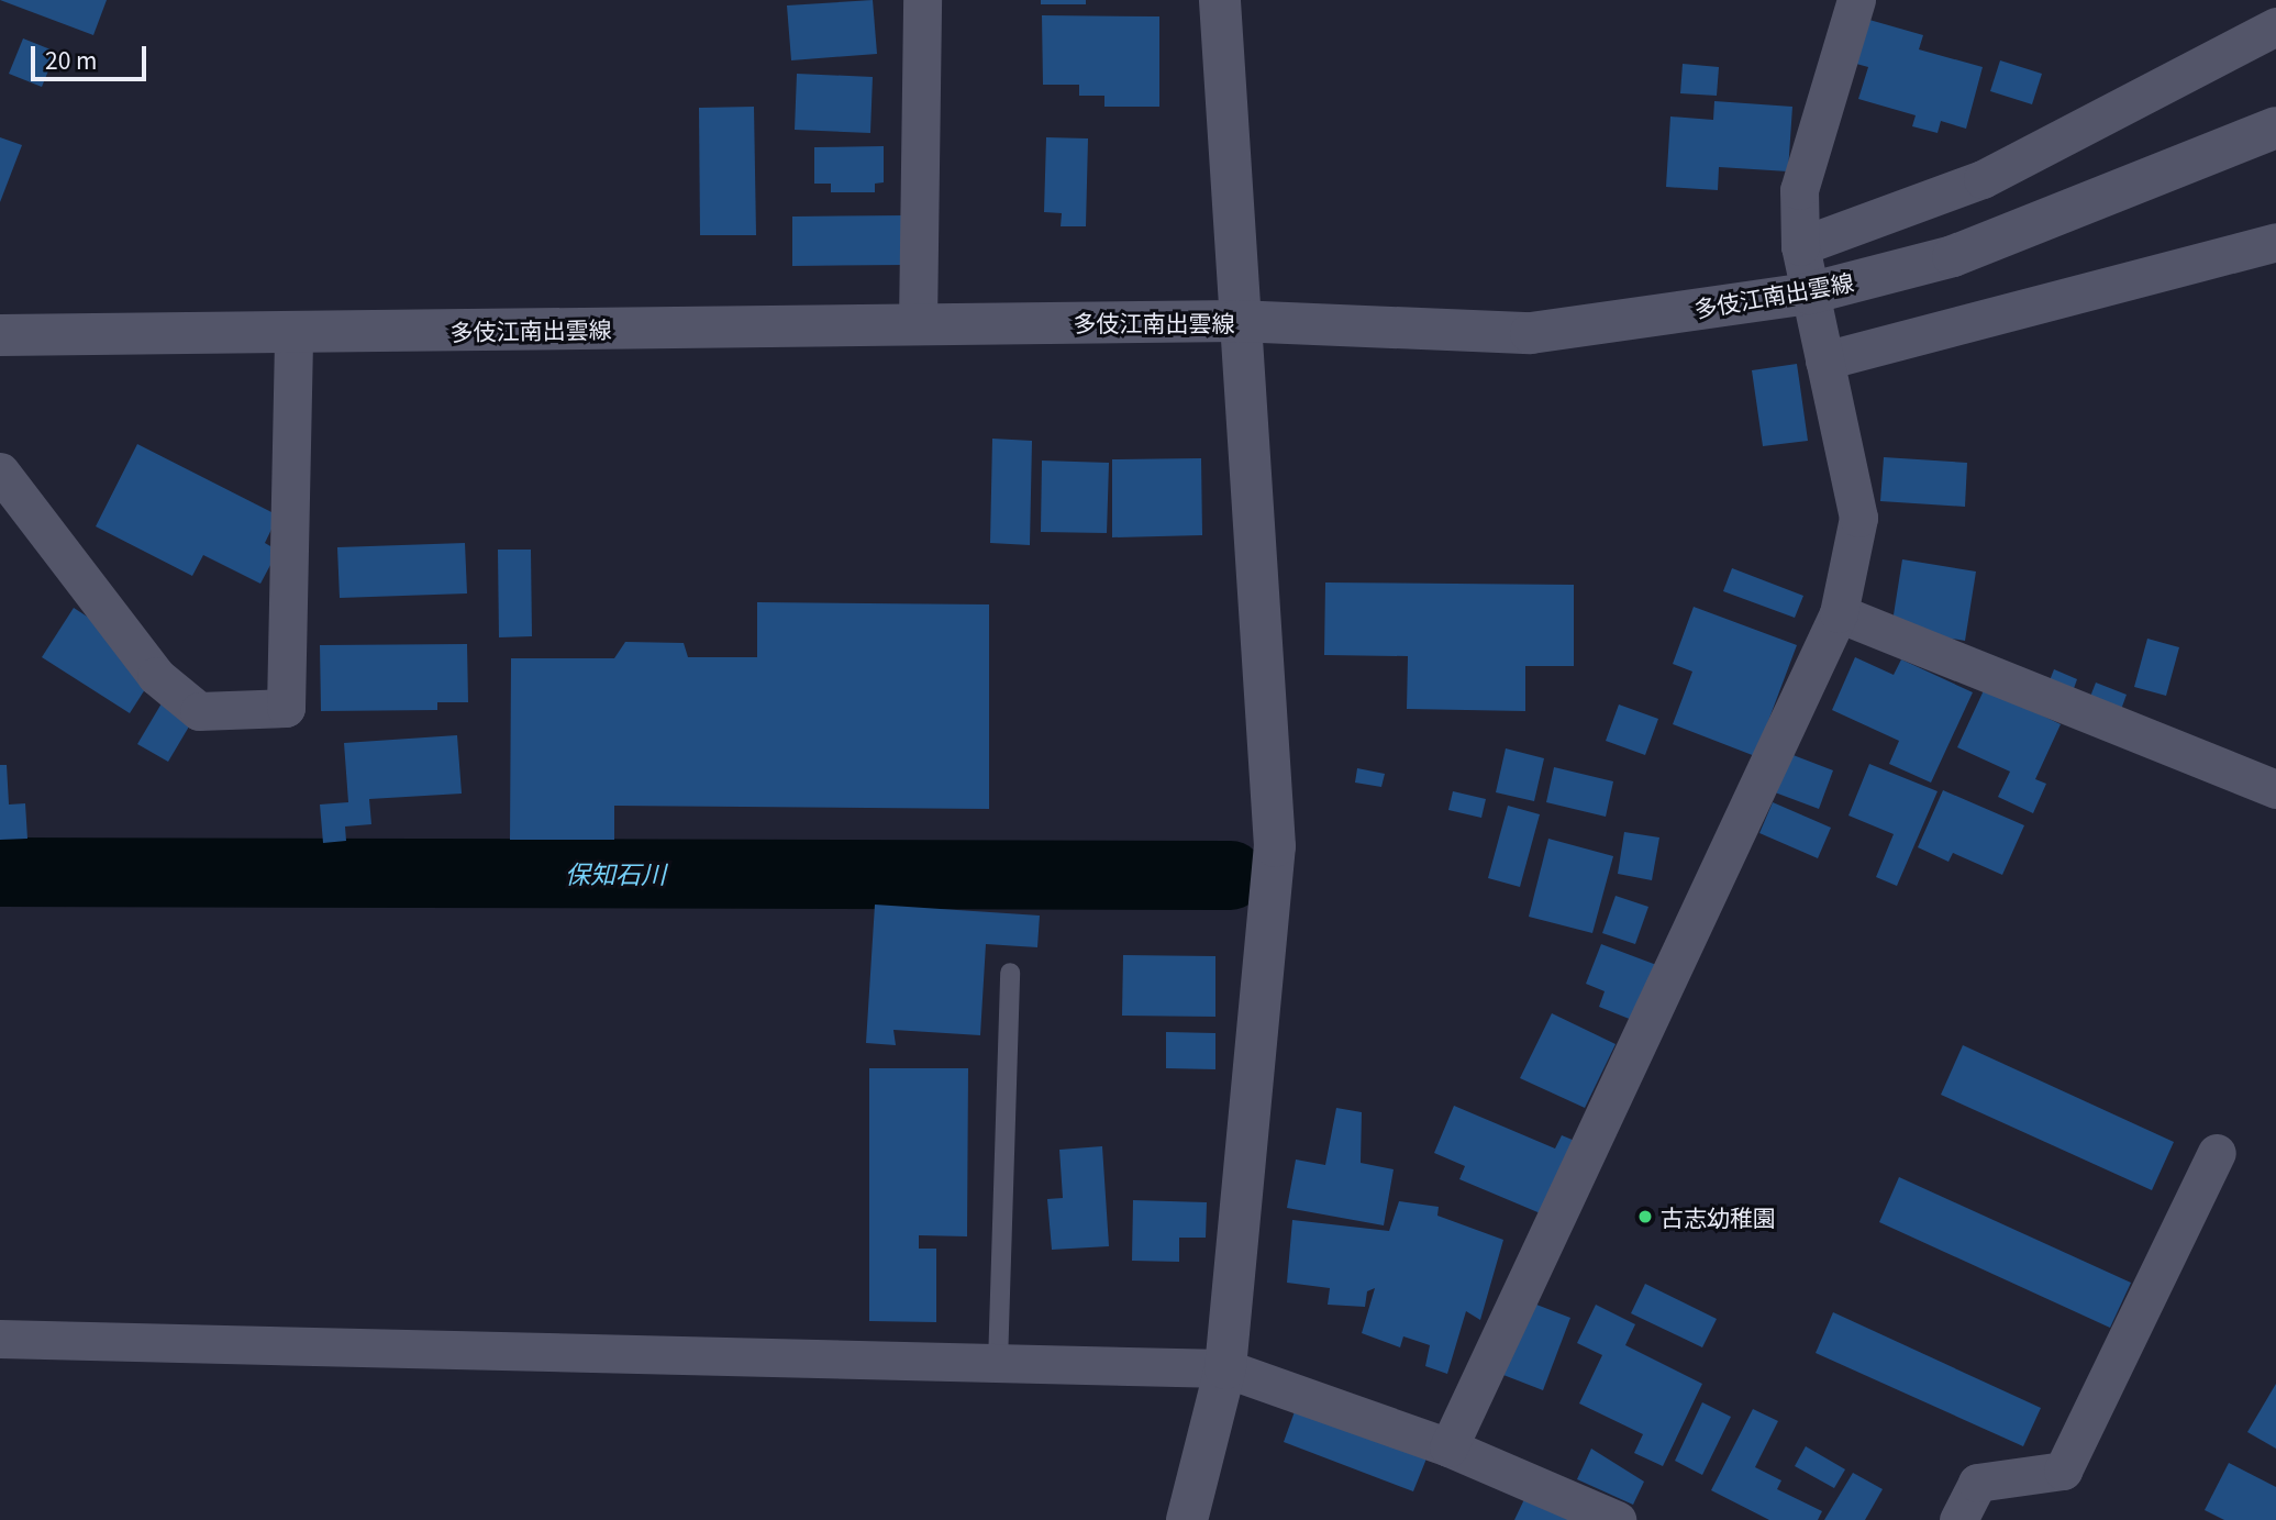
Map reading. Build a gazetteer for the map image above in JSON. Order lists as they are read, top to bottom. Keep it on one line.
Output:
{"streets":{"main road":["多伎江南出雲線"]},"water":["保知石川"],"places":["古志幼稚園"],"scale_bar":"20 m"}
